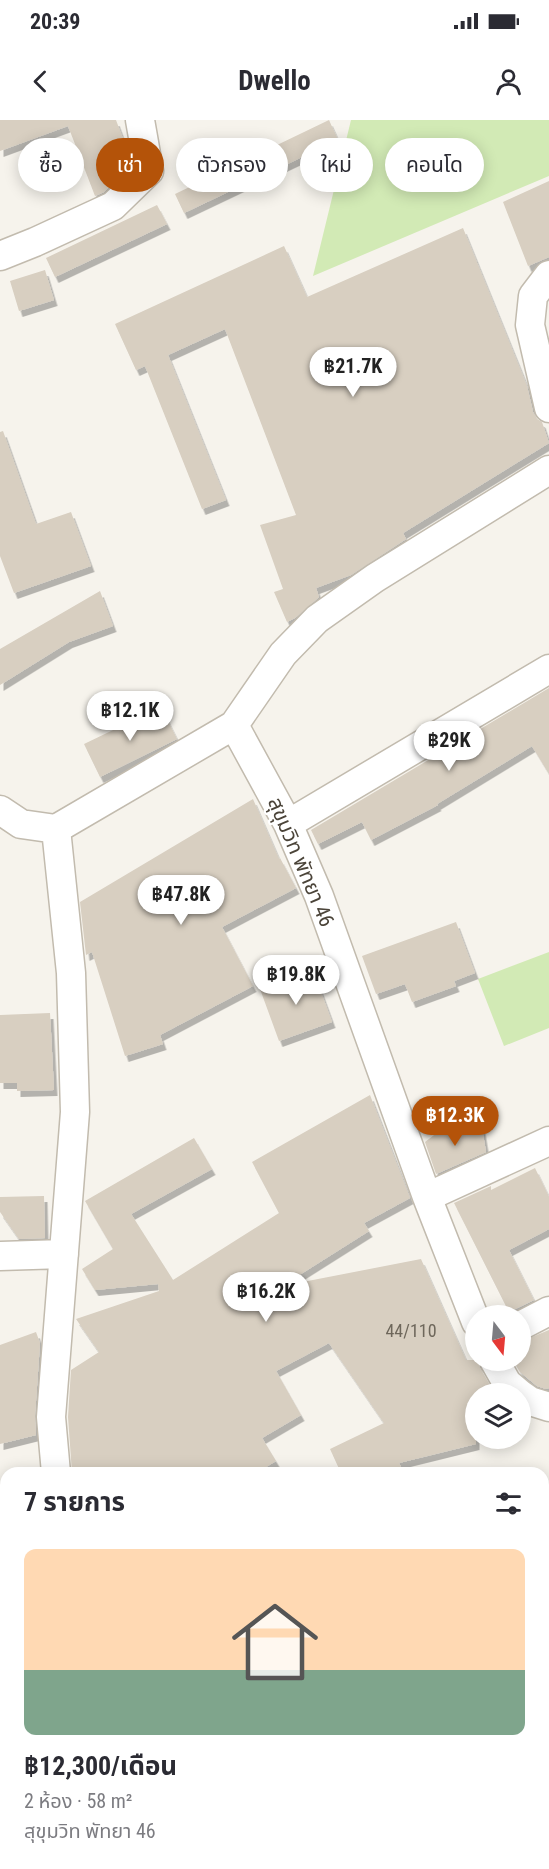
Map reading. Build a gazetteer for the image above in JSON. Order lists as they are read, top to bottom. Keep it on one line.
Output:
{"streets":{"street":["สุขุมวิท พัทยา 46"]},"house_numbers":["44/110"],"north":"bottom","page":{"status":"20:39","header":"Dwello","chip":["ซื้อ","เช่า","ตัวกรอง","ใหม่","คอนโด"],"price":["฿21.7K","฿12.1K","฿29K","฿47.8K","฿19.8K","฿12.3K","฿16.2K"],"heading":"7 รายการ","list":[{"name":"฿12,300/เดือน","note":"2 ห้อง · 58 m² · สุขุมวิท พัทยา 46"}]}}
